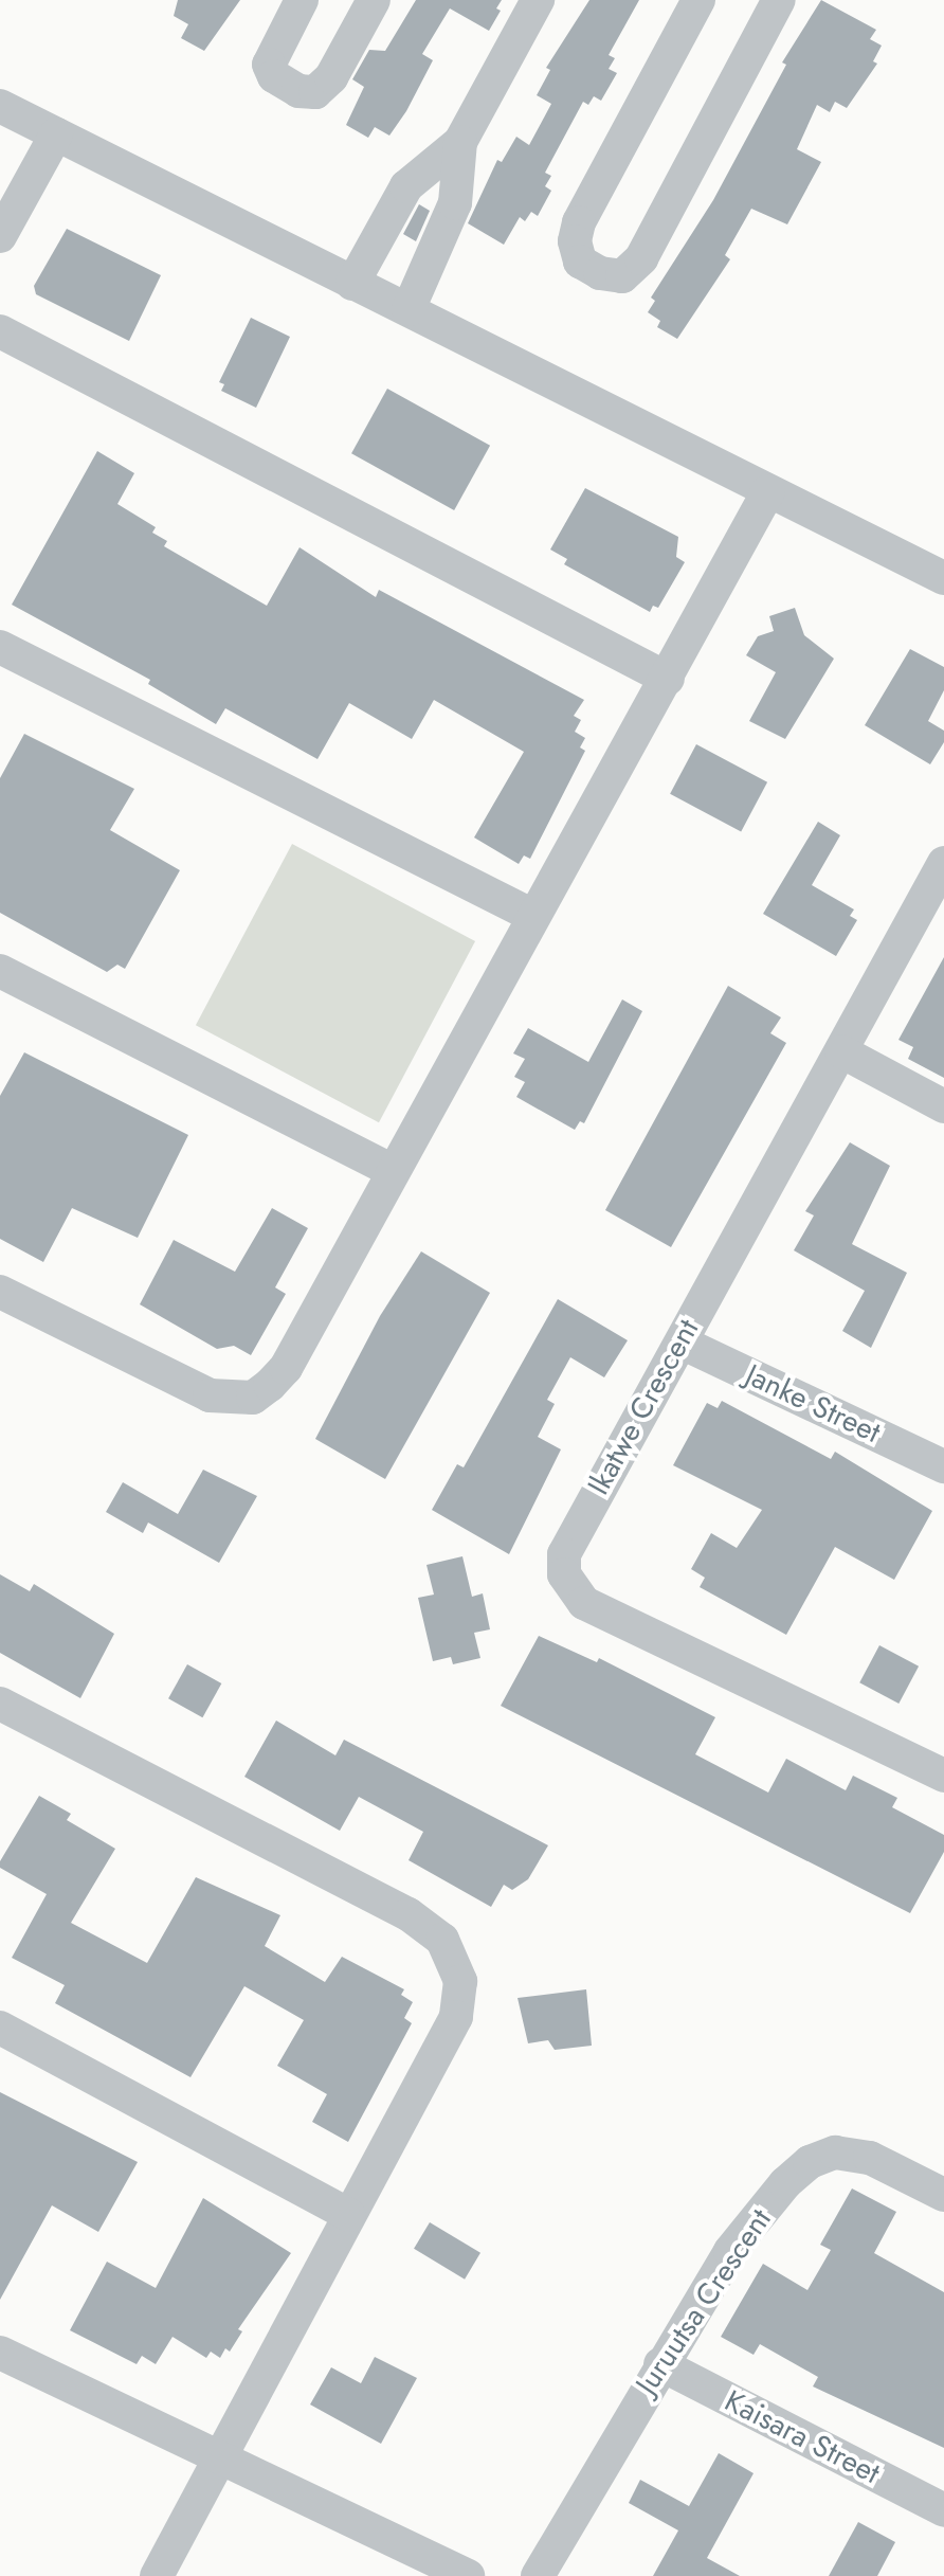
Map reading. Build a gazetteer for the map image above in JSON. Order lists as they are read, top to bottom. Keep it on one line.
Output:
{"streets":{"street":["Janke Street","Ikatwe Crescent","Juruutsa Crescent","Kaisara Street"]},"crossings":[["Janke Street","Ikatwe Crescent"],["Juruutsa Crescent","Kaisara Street"]]}
